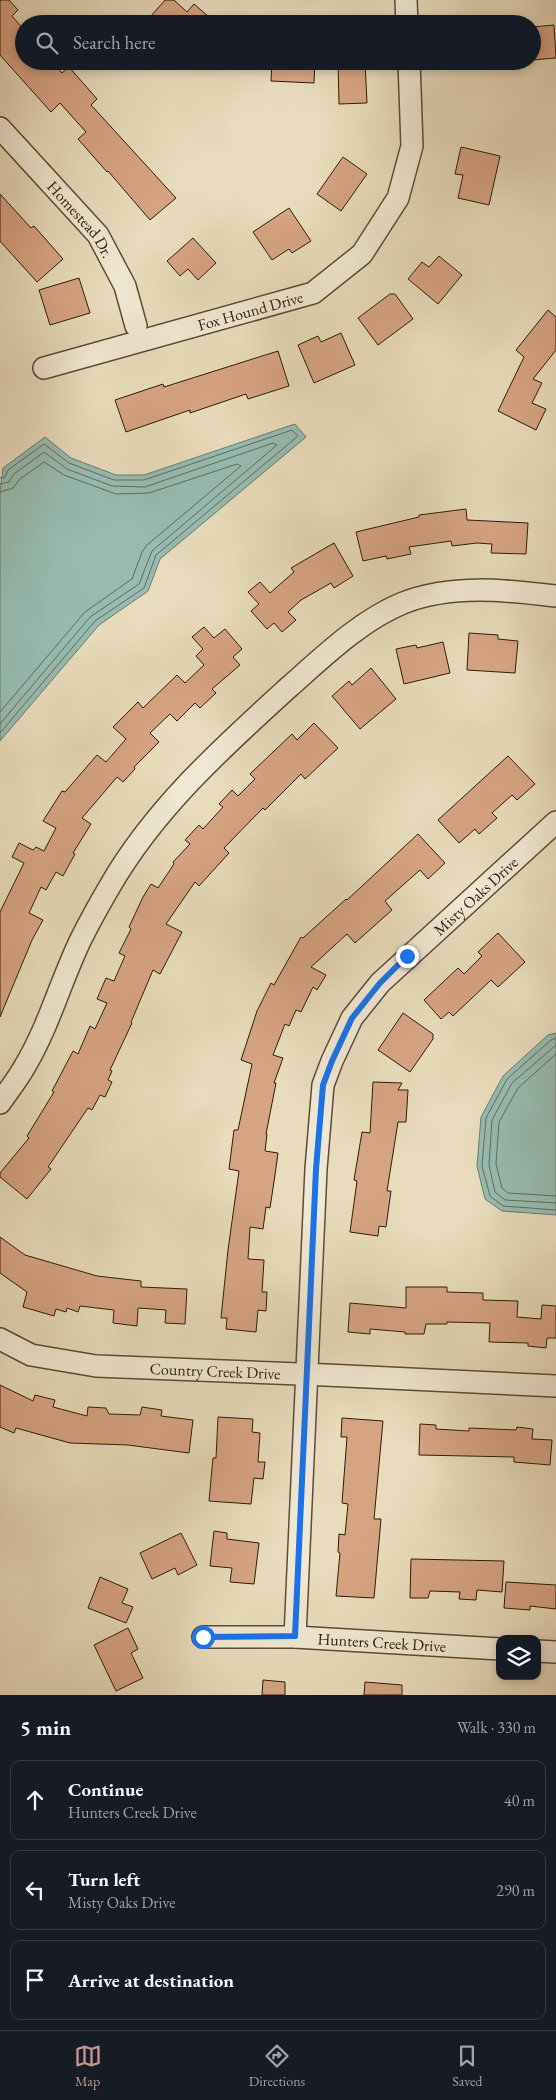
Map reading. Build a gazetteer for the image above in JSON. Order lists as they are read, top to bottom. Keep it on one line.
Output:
{"streets":{"street":["Homestead Dr.","Fox Hound Drive","Misty Oaks Drive","Country Creek Drive","Hunters Creek Drive"]},"crossings":[["Misty Oaks Drive","Country Creek Drive"],["Misty Oaks Drive","Hunters Creek Drive"]],"page":{"search":"Search here","heading":["5 min","Walk · 330 m"],"list":[["Continue","Hunters Creek Drive","40 m"],["Turn left","Misty Oaks Drive","290 m"],"Arrive at destination"],"nav":["Map","Directions","Saved"]}}
